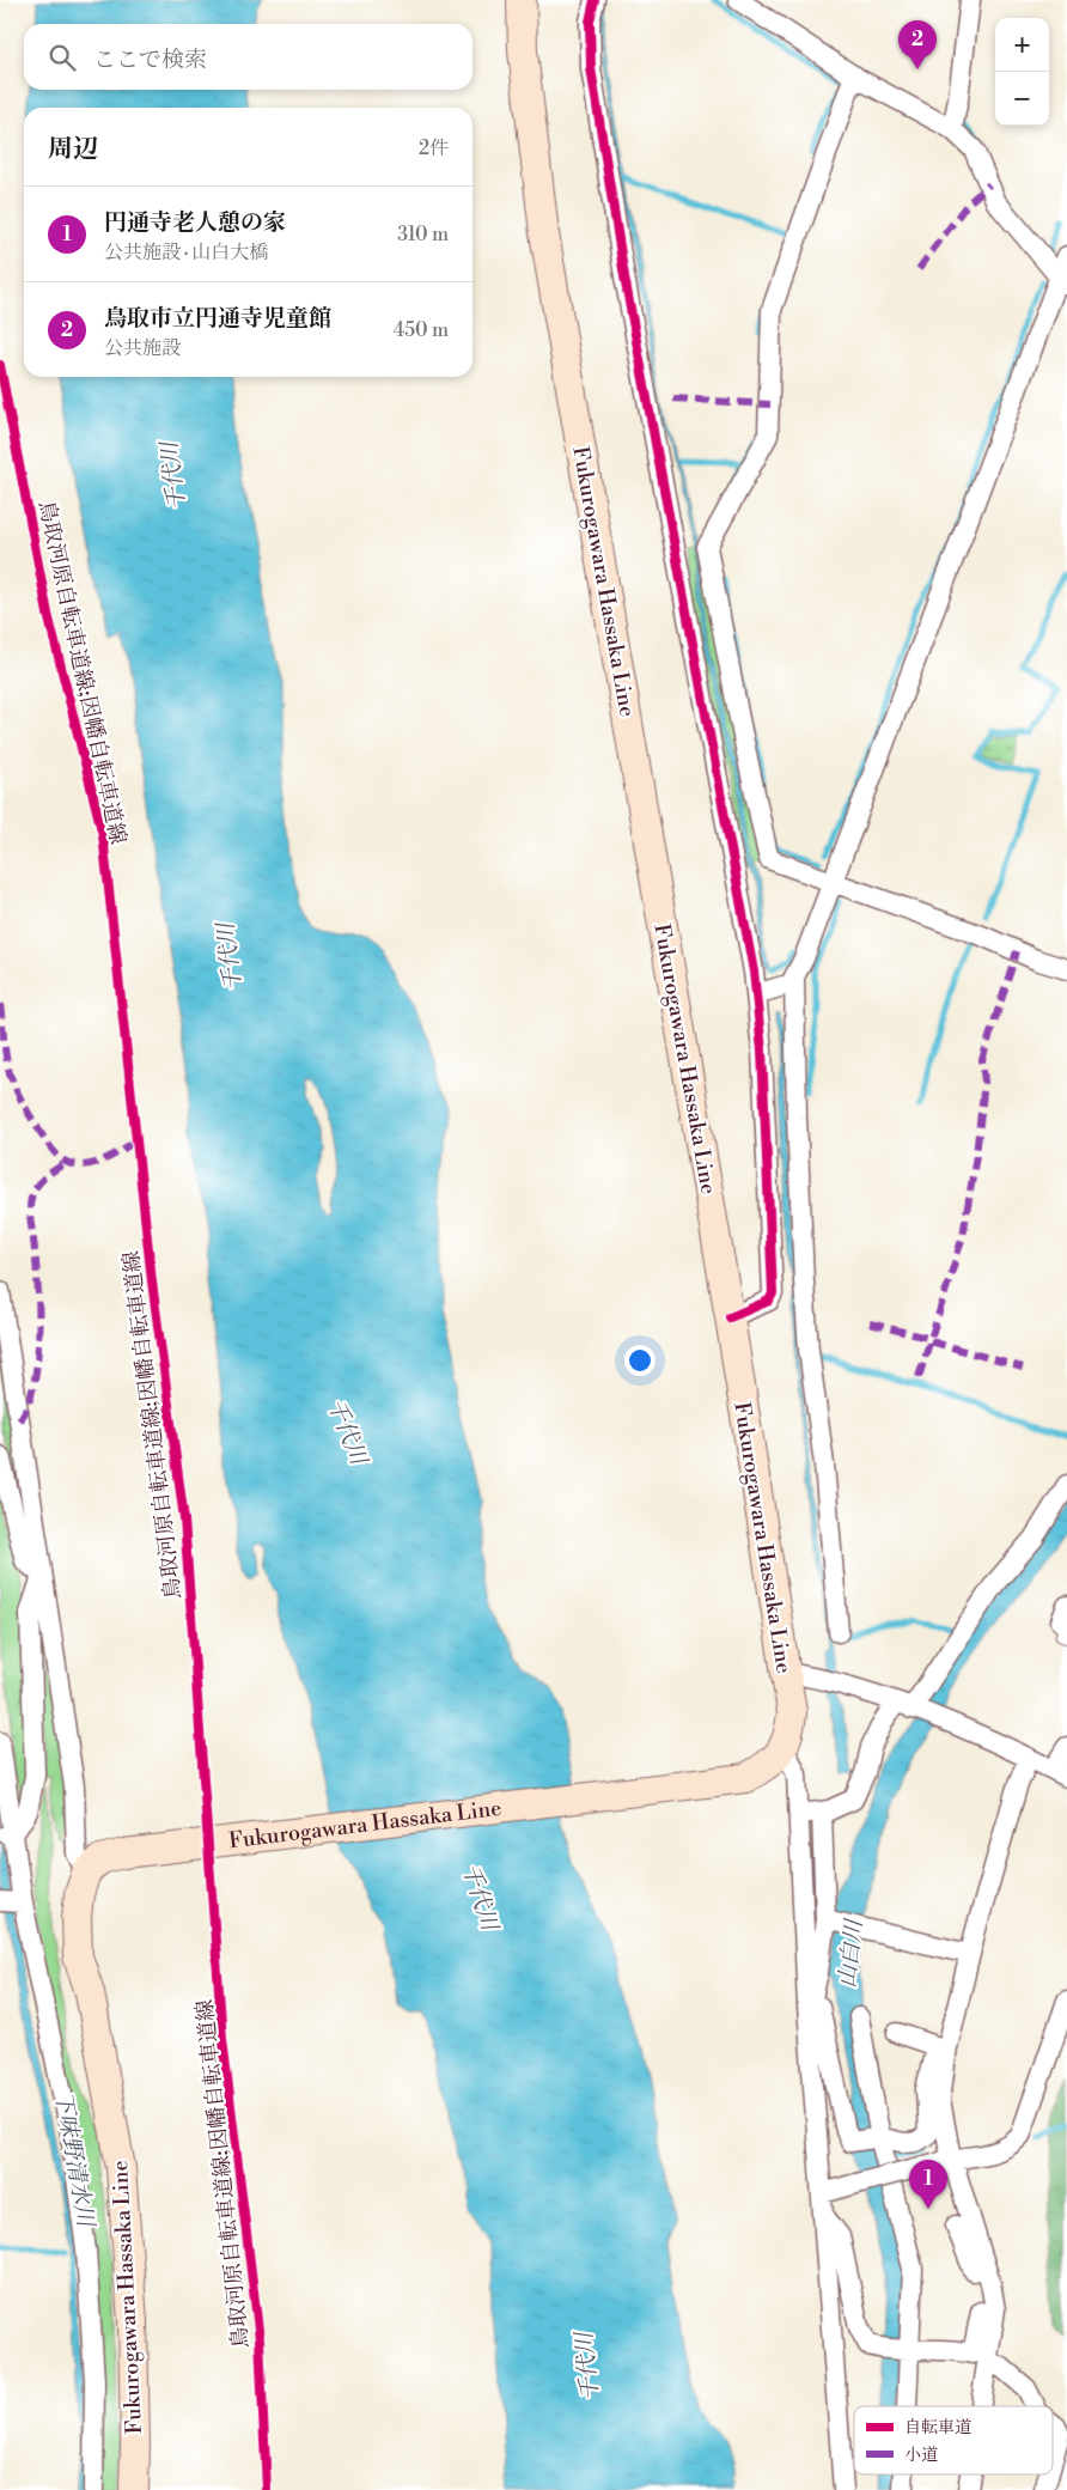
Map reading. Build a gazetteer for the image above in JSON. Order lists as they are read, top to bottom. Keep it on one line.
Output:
{"streets":{"main road":["Fukurogawara Hassaka Line"],"cycle path":["鳥取河原自転車道線;因幡自転車道線"]},"water":["千代川","山白川","下味野清水川"],"legend":["自転車道","小道"],"page":{"map_buttons":["+","−"],"pins":["2","1"],"search":"ここで検索","heading":["周辺","2件"],"list":[{"mark":"1","name":"円通寺老人憩の家","note":"公共施設 · 山白大橋","value":"310 m"},{"mark":"2","name":"鳥取市立円通寺児童館","note":"公共施設","value":"450 m"}]}}
